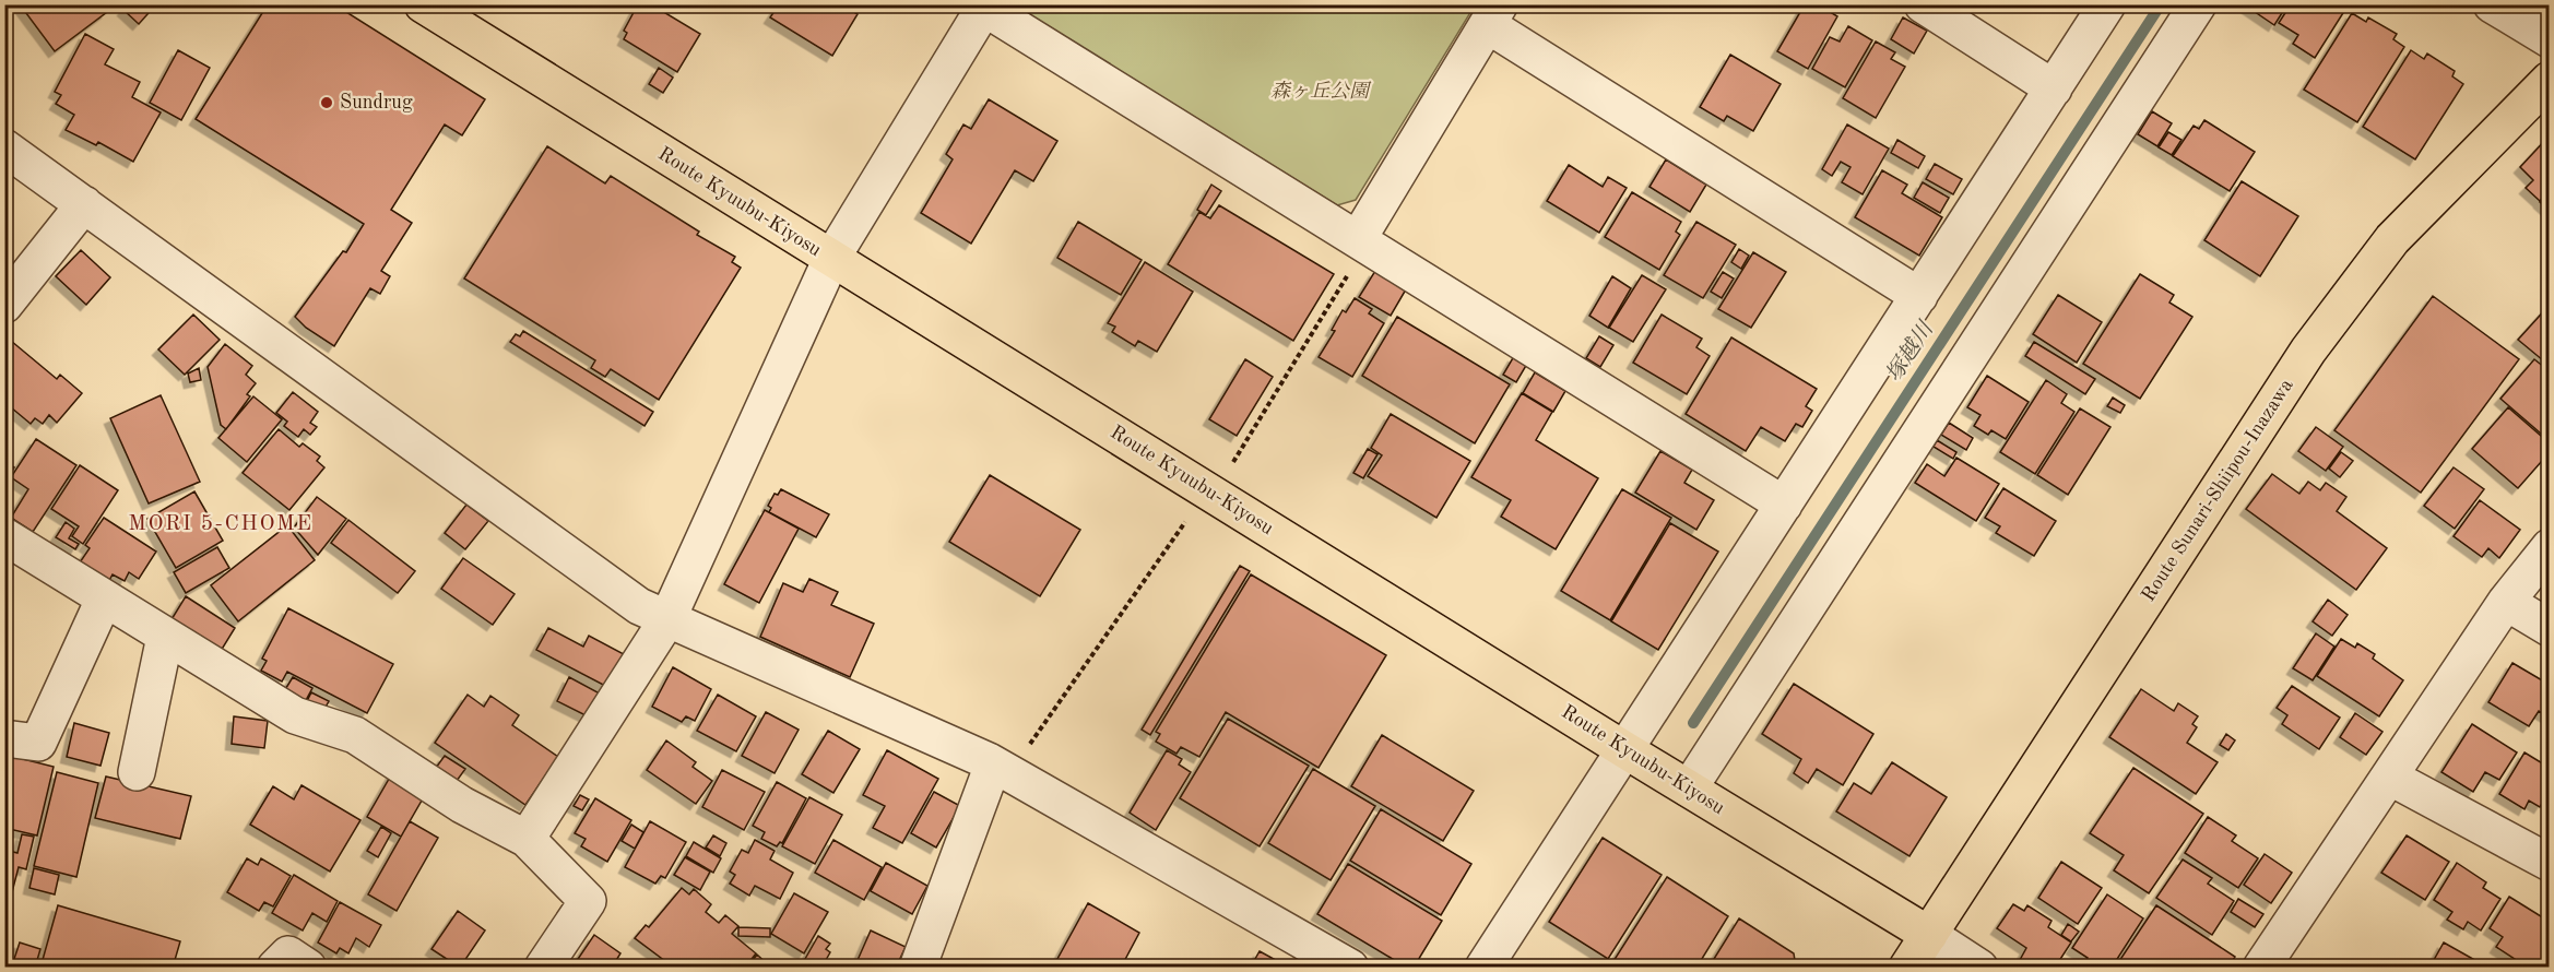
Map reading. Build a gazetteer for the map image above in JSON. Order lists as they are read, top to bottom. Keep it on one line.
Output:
{"streets":{"main road":["Route Kyuubu-Kiyosu","Route Sunari-Shiipou-Inazawa"]},"crossings":[["Route Kyuubu-Kiyosu","Route Sunari-Shiipou-Inazawa"]],"districts":["MORI 5-CHOME"],"water":["塚越川"],"parks":["森ヶ丘公園"],"places":["Sundrug"]}
